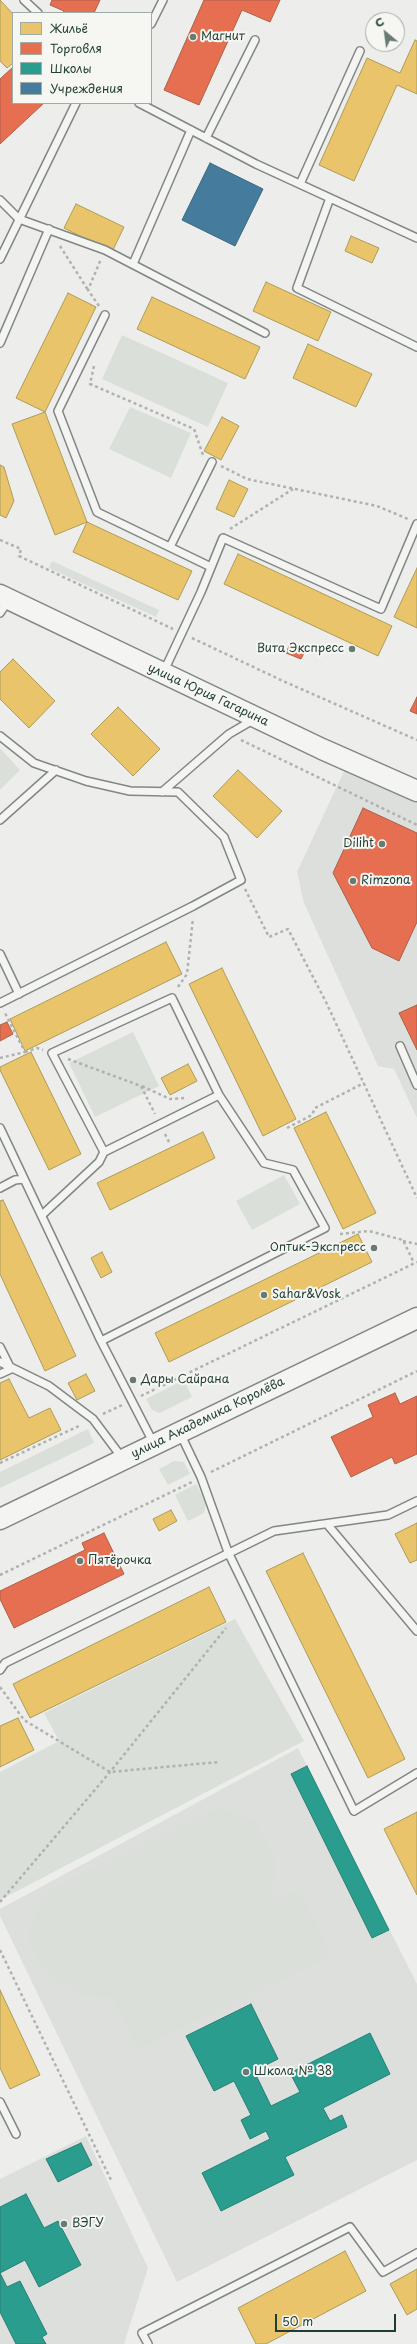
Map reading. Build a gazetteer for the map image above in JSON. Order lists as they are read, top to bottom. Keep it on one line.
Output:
{"streets":{"street":["улица Юрия Гагарина","улица Академика Королёва"]},"places":["Магнит","Вита Экспресс","Diliht","Rimzona","Оптик-Экспресс","Sahar&Vosk","Дары Сайрана","Пятёрочка","Школа № 38","ВЭГУ"],"legend":["Жильё","Торговля","Школы","Учреждения"],"scale_bar":"50 m","north":"top left"}
